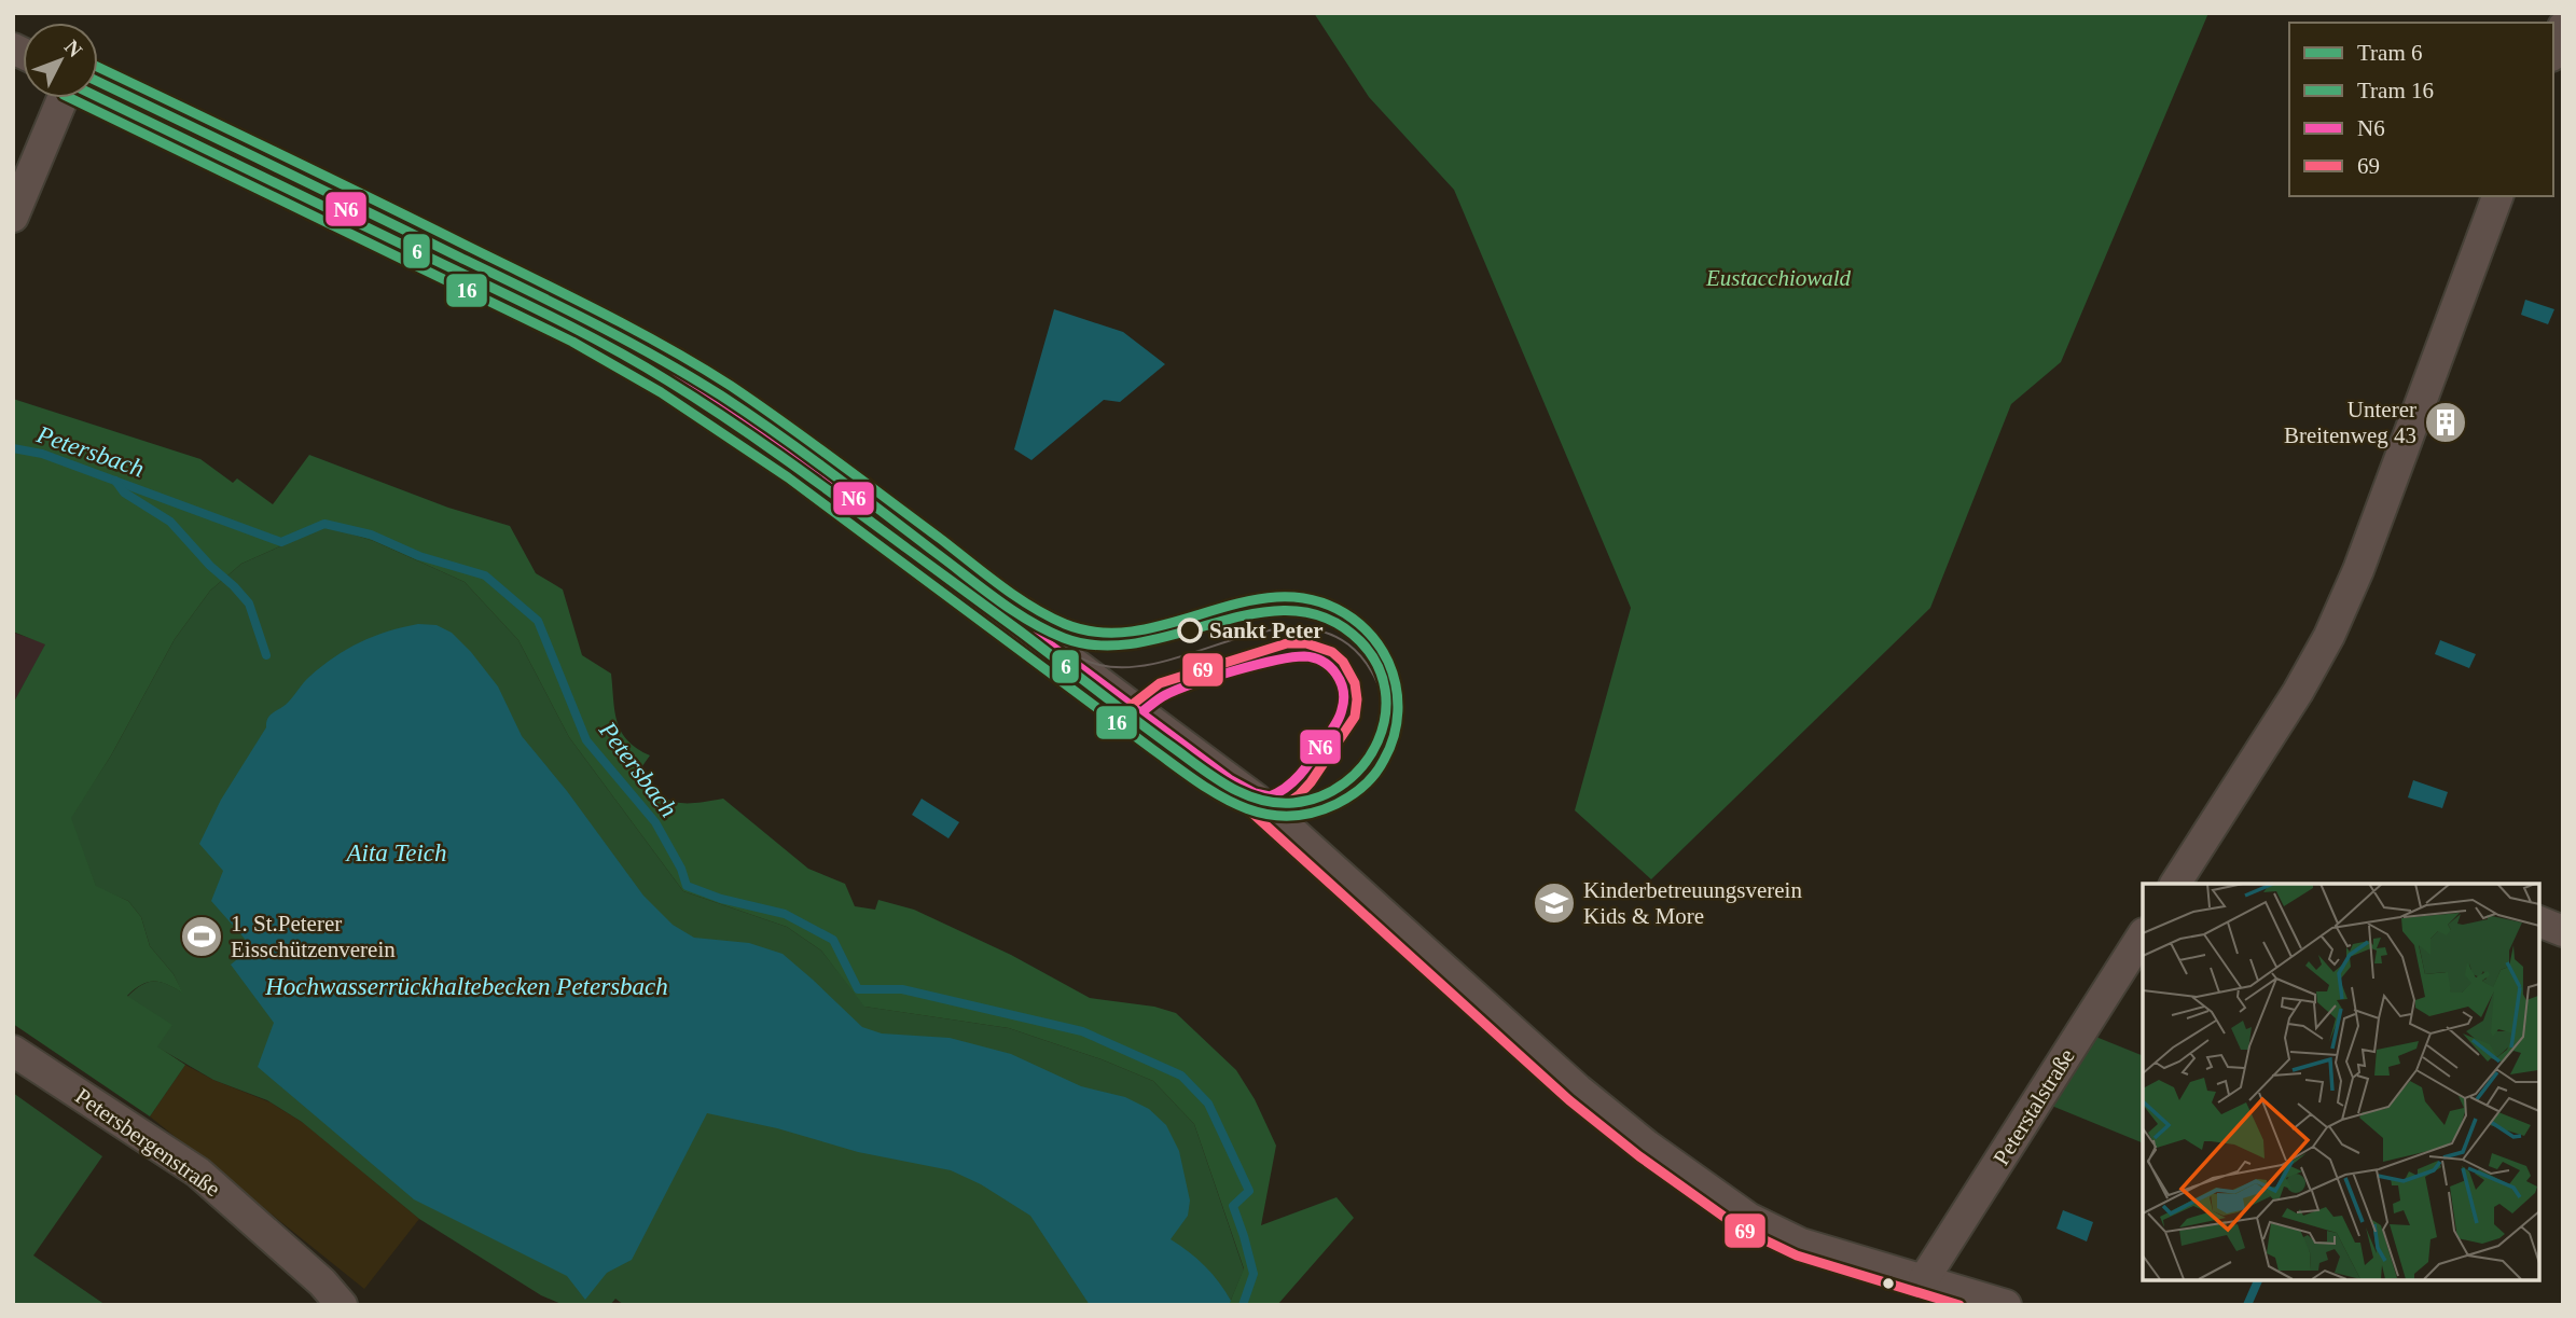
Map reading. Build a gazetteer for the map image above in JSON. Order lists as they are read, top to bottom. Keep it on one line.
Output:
{"streets":{"street":["Peterstalstraße","Petersbergenstraße"]},"water":["Petersbach","Aita Teich","Hochwasserrückhaltebecken Petersbach"],"parks":["Eustacchiowald"],"places":{"building":["Unterer Breitenweg 43"],"other":["Sankt Peter"],"school or university":["Kinderbetreuungsverein Kids & More"],"sports":["1. St.Peterer Eisschützenverein"]},"lines":["tram line 16","tram line 6","transit line N6","transit line 69"],"legend":["Tram 6","Tram 16","N6","69"],"north":"top right"}
